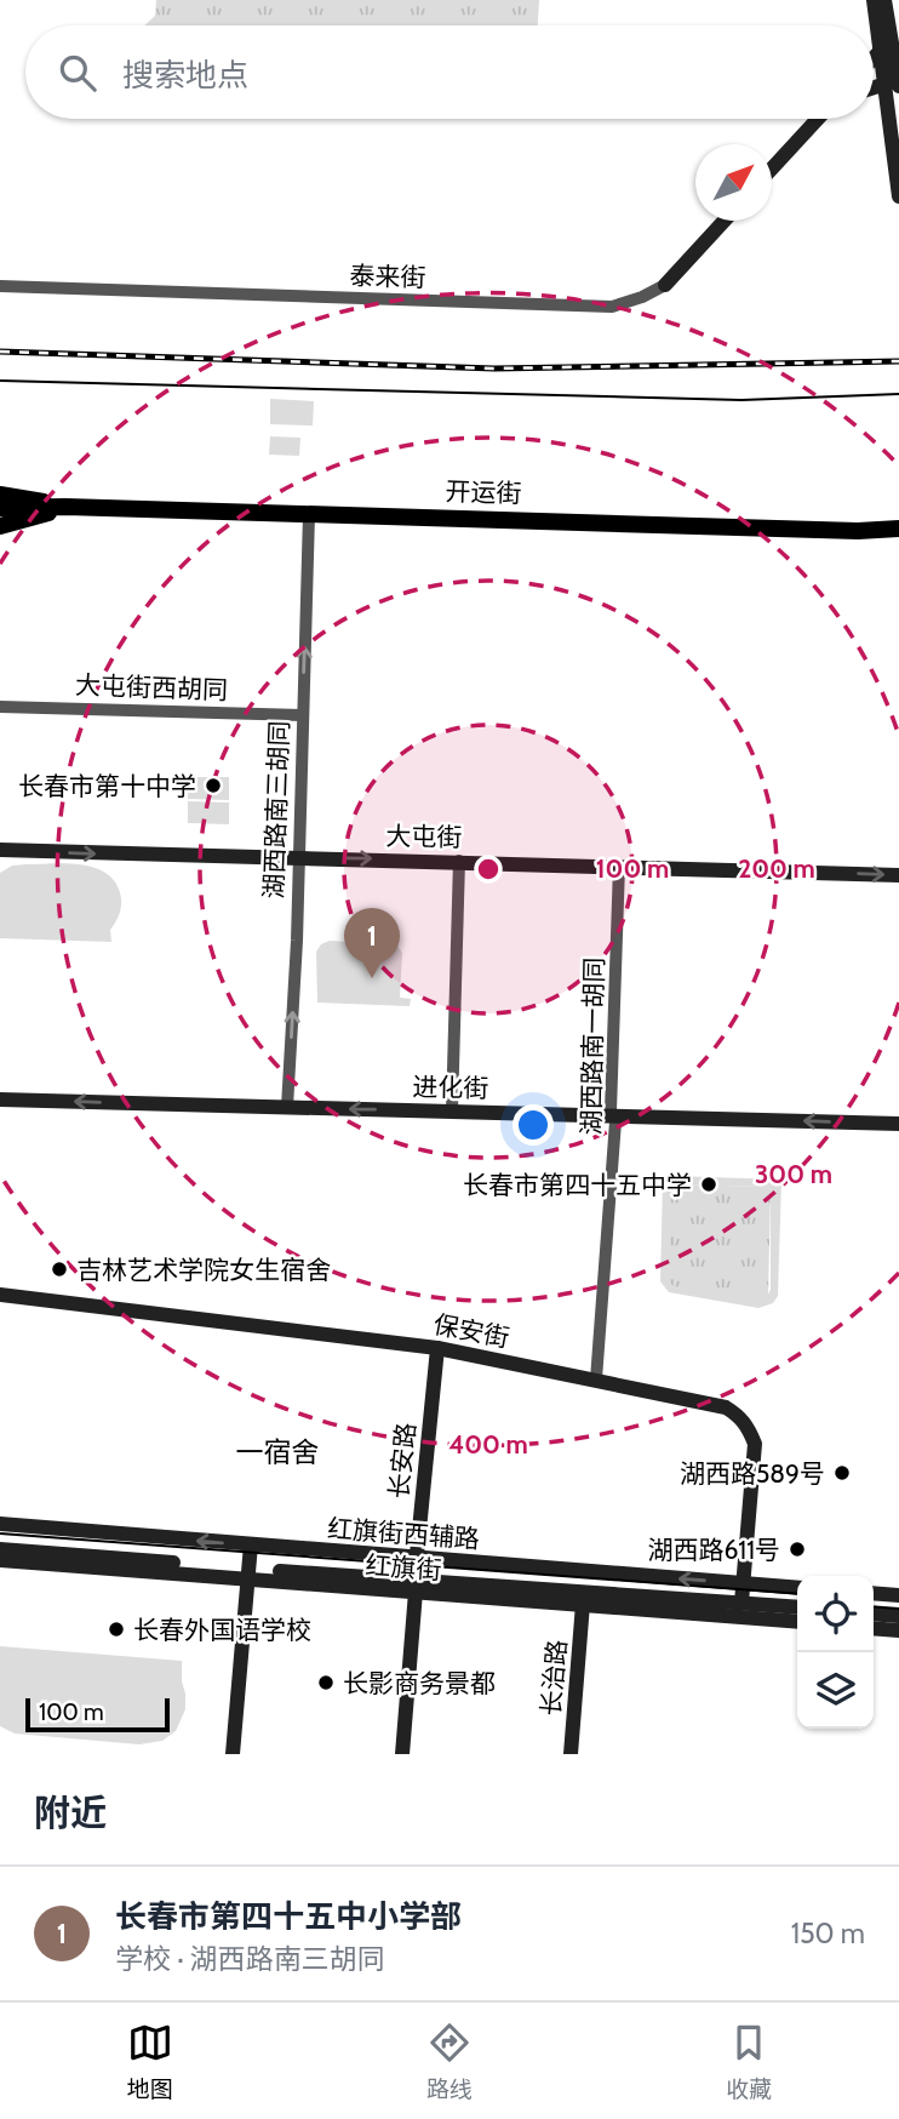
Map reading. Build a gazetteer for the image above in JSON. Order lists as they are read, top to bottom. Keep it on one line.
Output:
{"streets":{"main road":["开运街"],"street":["泰来街","大屯街西胡同","湖西路南三胡同","大屯街","湖西路南一胡同","进化街","保安街","长安路","红旗街西辅路","红旗街","长治路"]},"crossings":[["开运街","湖西路南三胡同"],["大屯街西胡同","湖西路南三胡同"],["湖西路南三胡同","大屯街"],["湖西路南三胡同","进化街"],["大屯街","湖西路南一胡同"],["湖西路南一胡同","进化街"],["湖西路南一胡同","保安街"],["保安街","长安路"],["保安街","红旗街西辅路"],["保安街","红旗街"],["长安路","红旗街西辅路"],["长安路","红旗街"],["红旗街","长治路"]],"one_way":["湖西路南三胡同","大屯街","进化街","红旗街西辅路"],"districts":["一宿舍"],"places":["长春市第十中学","长春市第四十五中学","吉林艺术学院女生宿舍","湖西路589号","湖西路611号","长春外国语学校","长影商务景都"],"scale_bar":"100 m","north":"top right","page":{"search":"搜索地点","pins":"1","scale":"100 m","heading":"附近","list":[{"mark":"1","name":"长春市第四十五中小学部","note":"学校 · 湖西路南三胡同","value":"150 m"}],"nav":["地图","路线","收藏"]},"rings":["100 m","200 m","300 m","400 m"]}
